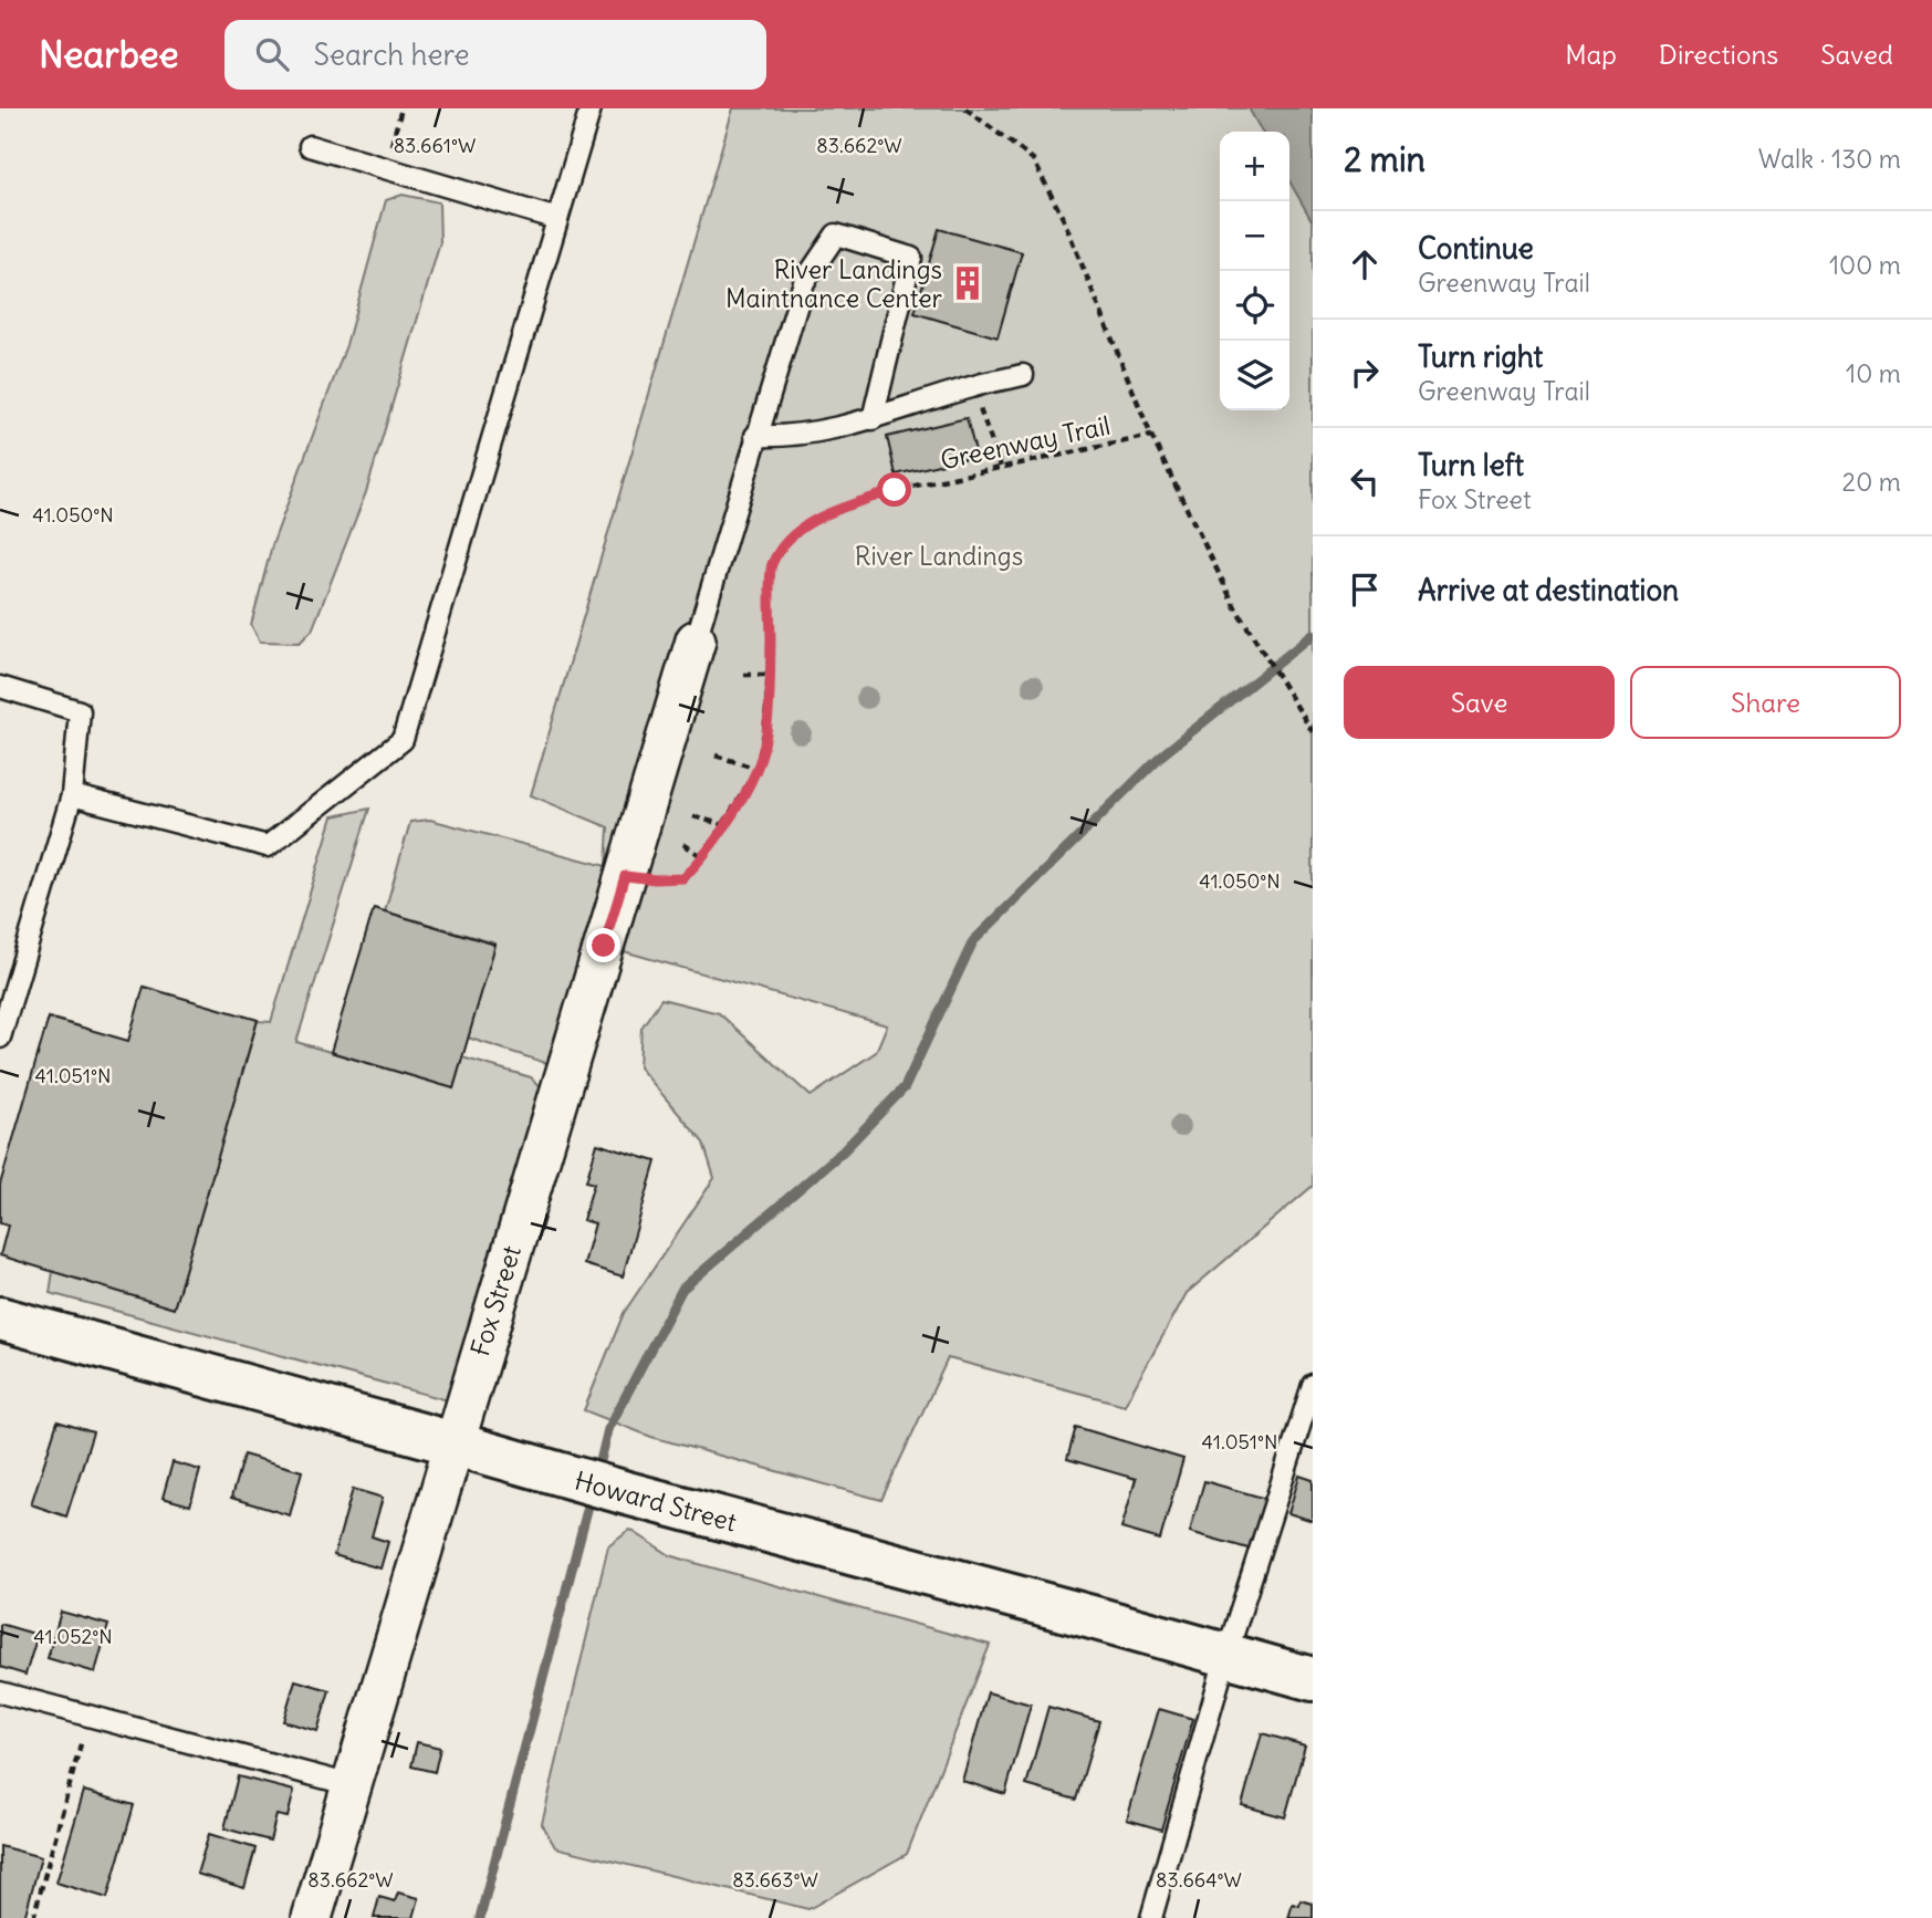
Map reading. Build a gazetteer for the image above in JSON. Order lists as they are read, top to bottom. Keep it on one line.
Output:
{"streets":{"street":["Fox Street","Howard Street"],"path":["Greenway Trail"]},"crossings":[["Greenway Trail","Fox Street"],["Fox Street","Howard Street"]],"parks":["River Landings"],"places":{"building":["River Landings Maintnance Center"]},"page":{"header":"Nearbee","search":"Search here","nav":["Map","Directions","Saved"],"heading":["2 min","Walk · 130 m"],"map_buttons":["+","−"],"list":[["Continue","Greenway Trail","100 m"],["Turn right","Greenway Trail","10 m"],["Turn left","Fox Street","20 m"],"Arrive at destination"],"buttons":["Save","Share"]},"coordinates":["83.661°W","83.662°W","41.050°N","41.051°N","41.052°N","83.663°W","83.664°W"]}
